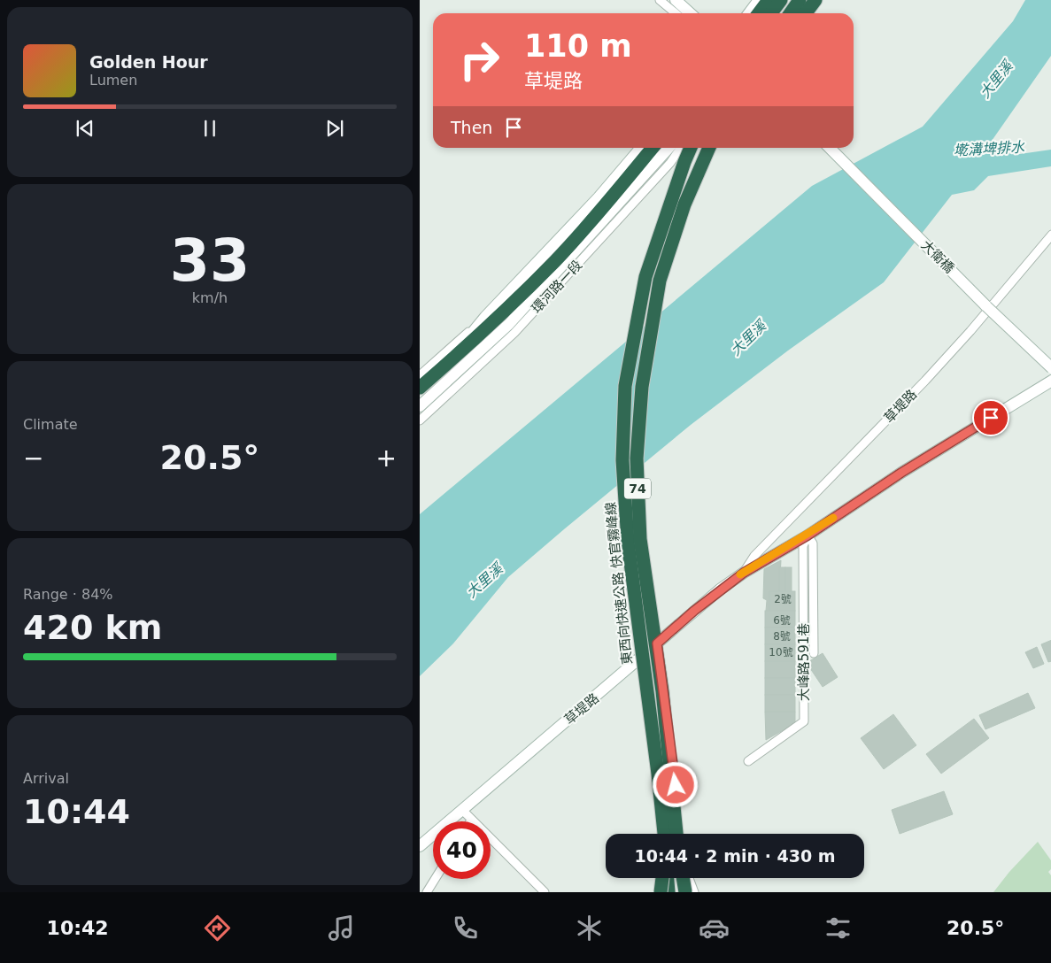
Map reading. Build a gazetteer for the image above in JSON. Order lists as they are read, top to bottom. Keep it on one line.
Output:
{"streets":{"highway":["74","東西向快速公路 快官霧峰線"],"street":["大衛橋","環河路一段","草堤路","大峰路591巷"]},"crossings":[["草堤路","大峰路591巷"]],"water":["大里溪","墘溝埤排水"],"house_numbers":["2號","6號","8號","10號"],"page":{"turn":["110 m","草堤路"],"song":["Golden Hour","Lumen"],"then":"Then","tile":[["33","km/h"],"Climate",["Range · 84%","420 km"],["Arrival","10:44"]],"heat":["−","20.5°","+"],"limit":"40","trip":"10:44 · 2 min · 430 m","tabs":["10:42","20.5°"]}}
